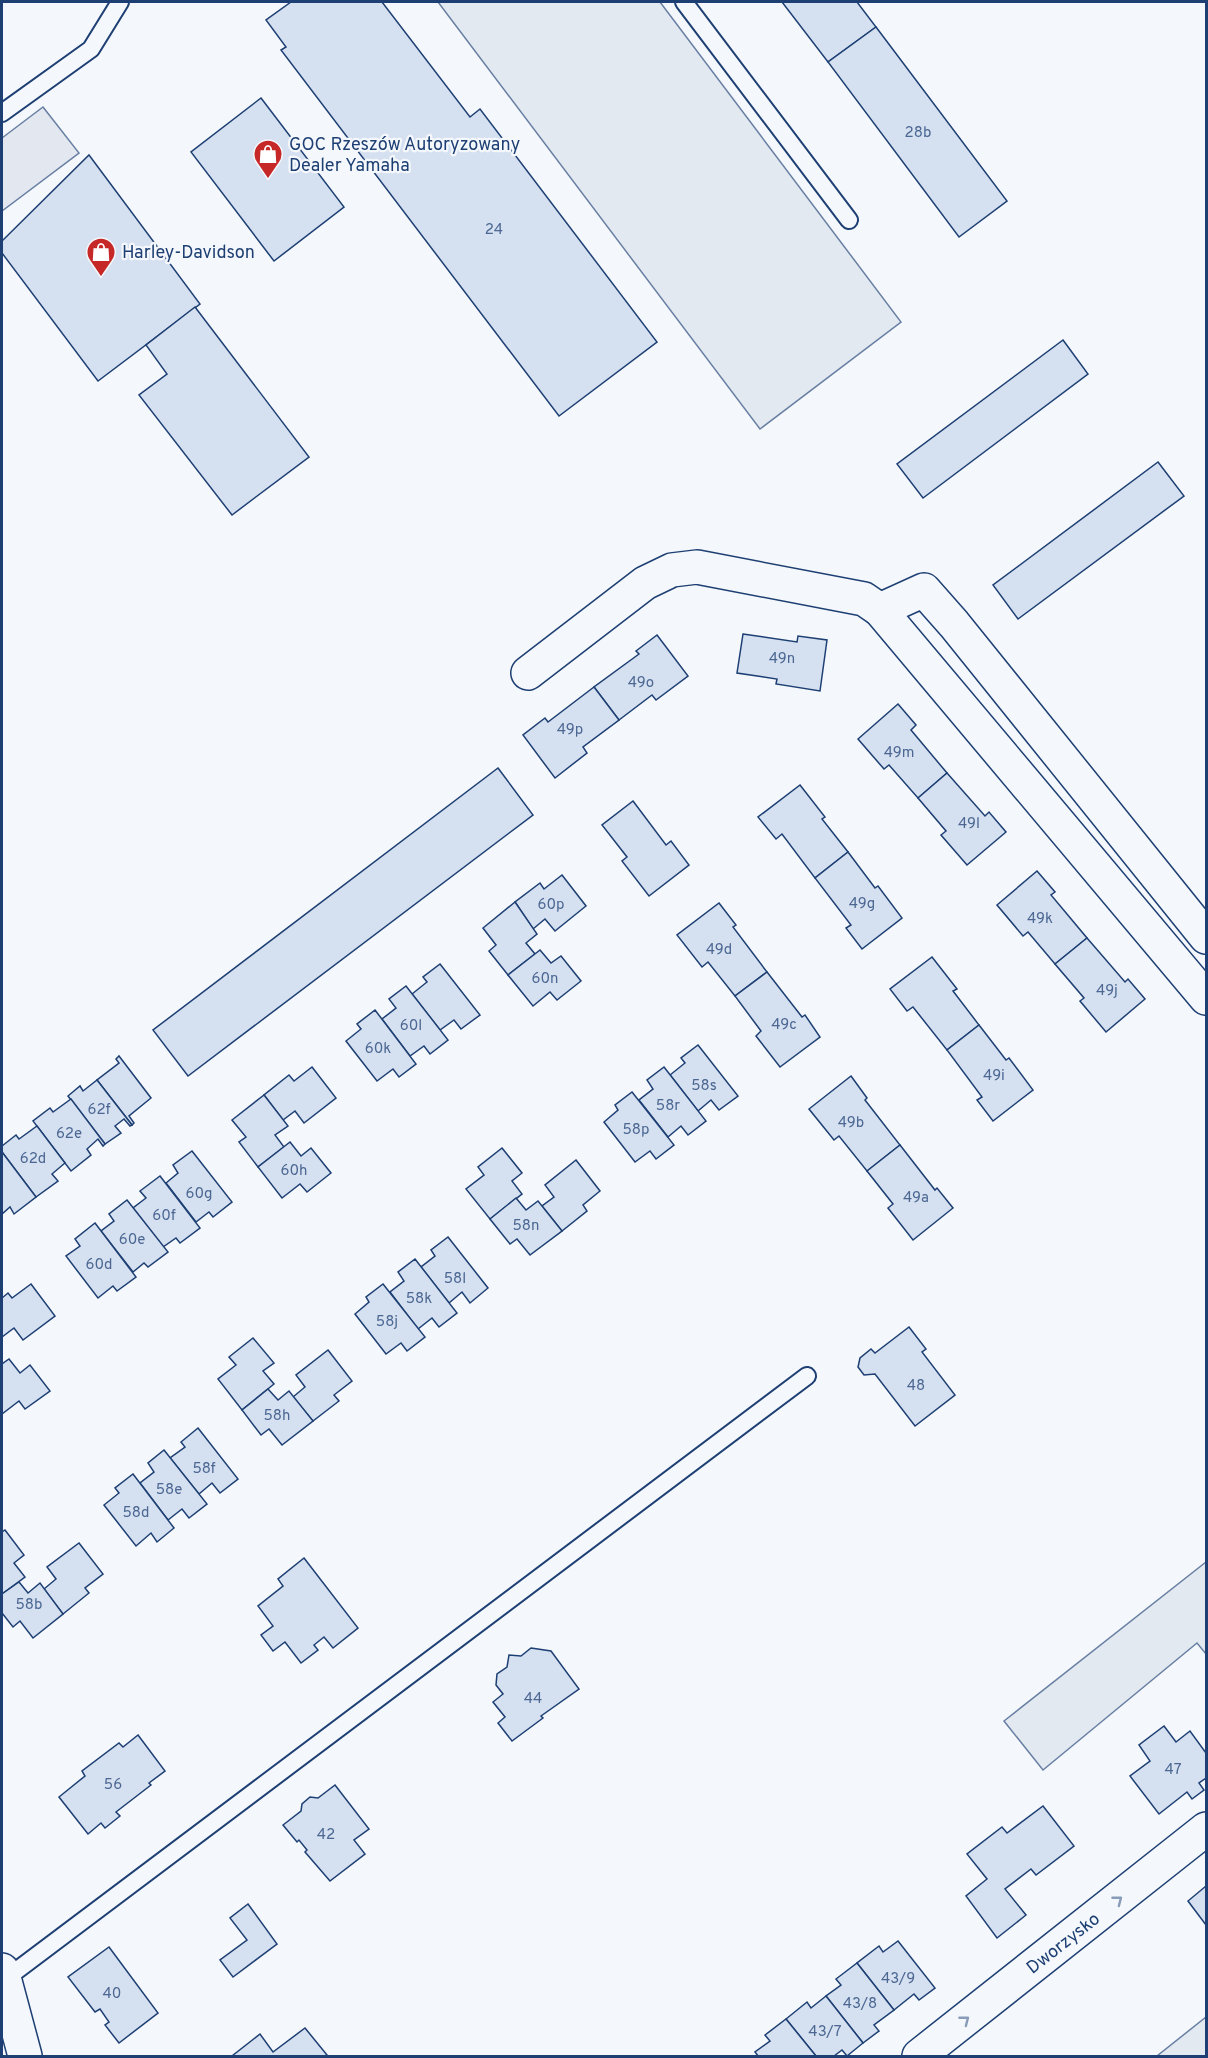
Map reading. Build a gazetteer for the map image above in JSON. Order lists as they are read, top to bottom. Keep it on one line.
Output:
{"streets":{"street":["Dworzysko"]},"one_way":["Dworzysko"],"places":{"shop":["GOC Rzeszów Autoryzowany Dealer Yamaha","Harley-Davidson"]},"house_numbers":["28b","24","49n","49o","49p","49m","49l","49g","60p","49k","49d","60n","49j","49c","60l","60k","49i","58s","58r","62f","49b","58p","62e","62d","60h","60g","49a","60f","58n","60e","60d","58l","58k","58j","48","58h","58f","58e","58d","58b","44","47","56","42","43/9","40","43/8","43/7"]}
